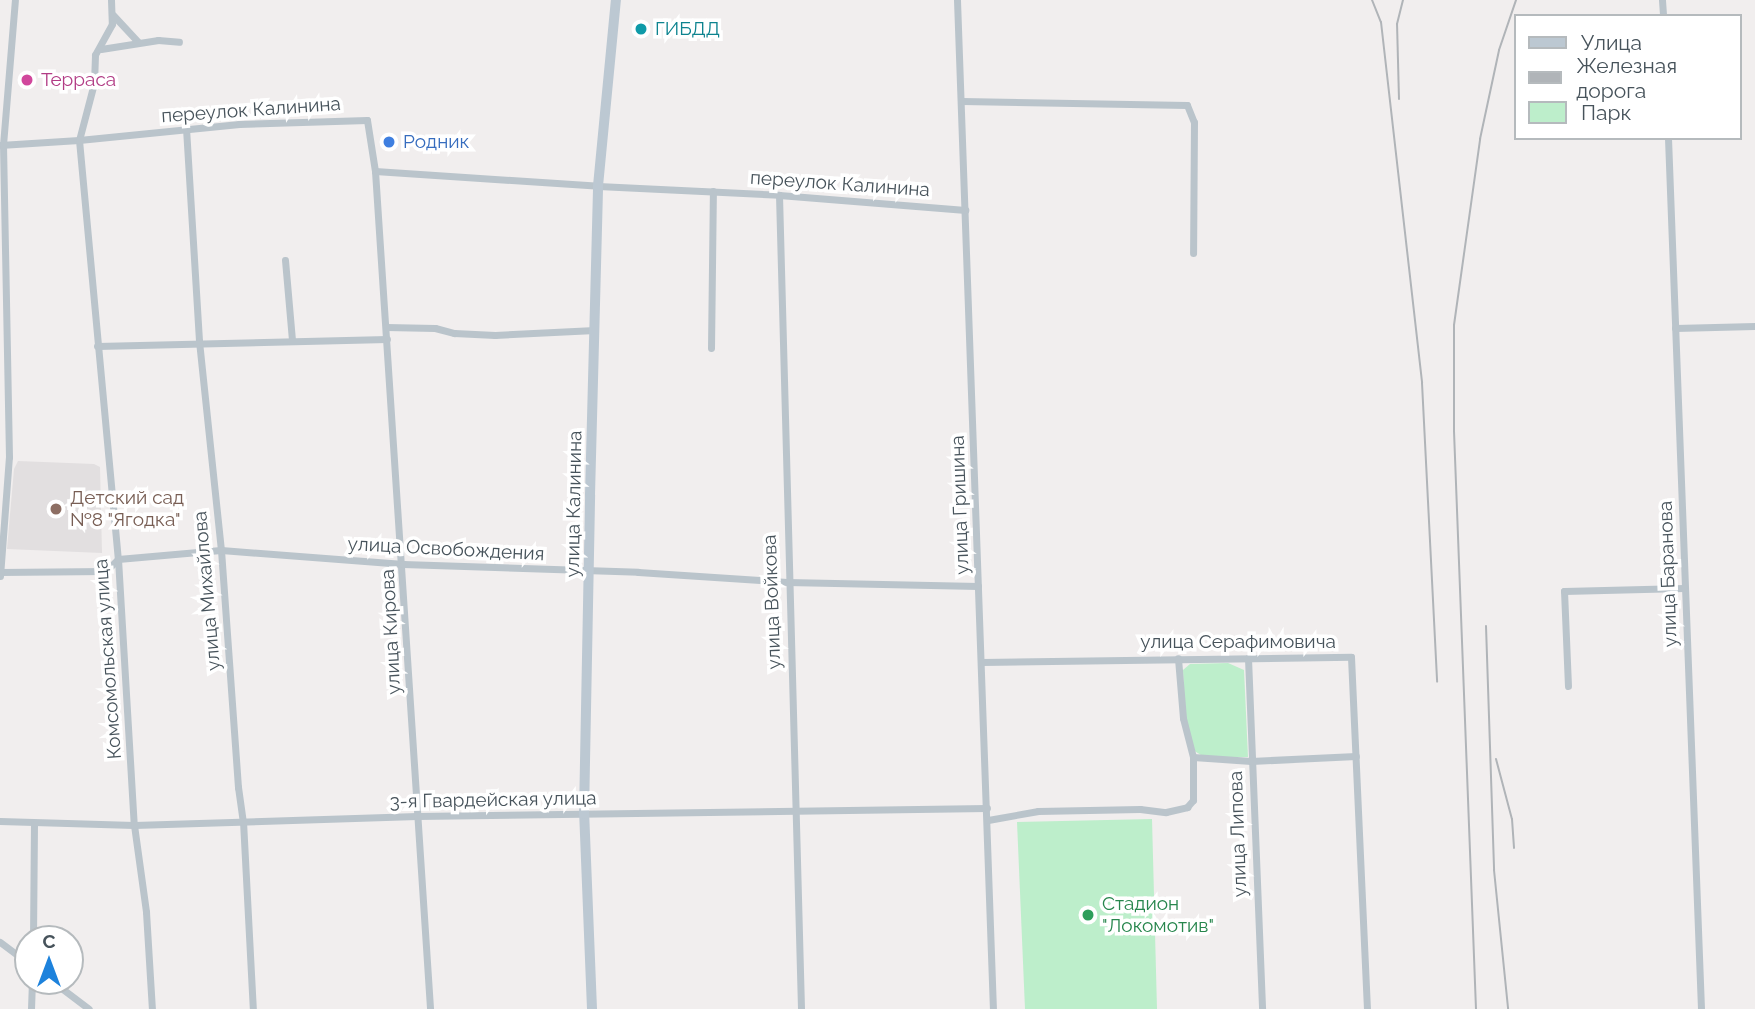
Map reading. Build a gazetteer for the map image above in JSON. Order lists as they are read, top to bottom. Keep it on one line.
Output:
{"streets":{"street":["переулок Калинина","улица Калинина","улица Гришина","улица Освобождения","улица Баранова","улица Михайлова","улица Войкова","улица Кирова","улица Серафимовича","Комсомольская улица","3-я Гвардейская улица","улица Липова"]},"crossings":[["переулок Калинина","улица Калинина"],["переулок Калинина","улица Гришина"],["переулок Калинина","улица Михайлова"],["переулок Калинина","улица Войкова"],["переулок Калинина","улица Кирова"],["переулок Калинина","Комсомольская улица"],["улица Калинина","улица Освобождения"],["улица Калинина","3-я Гвардейская улица"],["улица Гришина","улица Освобождения"],["улица Гришина","улица Серафимовича"],["улица Гришина","3-я Гвардейская улица"],["улица Освобождения","улица Михайлова"],["улица Освобождения","улица Войкова"],["улица Освобождения","улица Кирова"],["улица Освобождения","Комсомольская улица"],["улица Михайлова","3-я Гвардейская улица"],["улица Войкова","3-я Гвардейская улица"],["улица Кирова","3-я Гвардейская улица"],["улица Серафимовича","улица Липова"],["Комсомольская улица","3-я Гвардейская улица"]],"places":["ГИБДД","Терраса","Родник","Детский сад №8 \"Ягодка\"","Стадион \"Локомотив\""],"legend":["Улица","Железная дорога","Парк"],"north":"top"}
